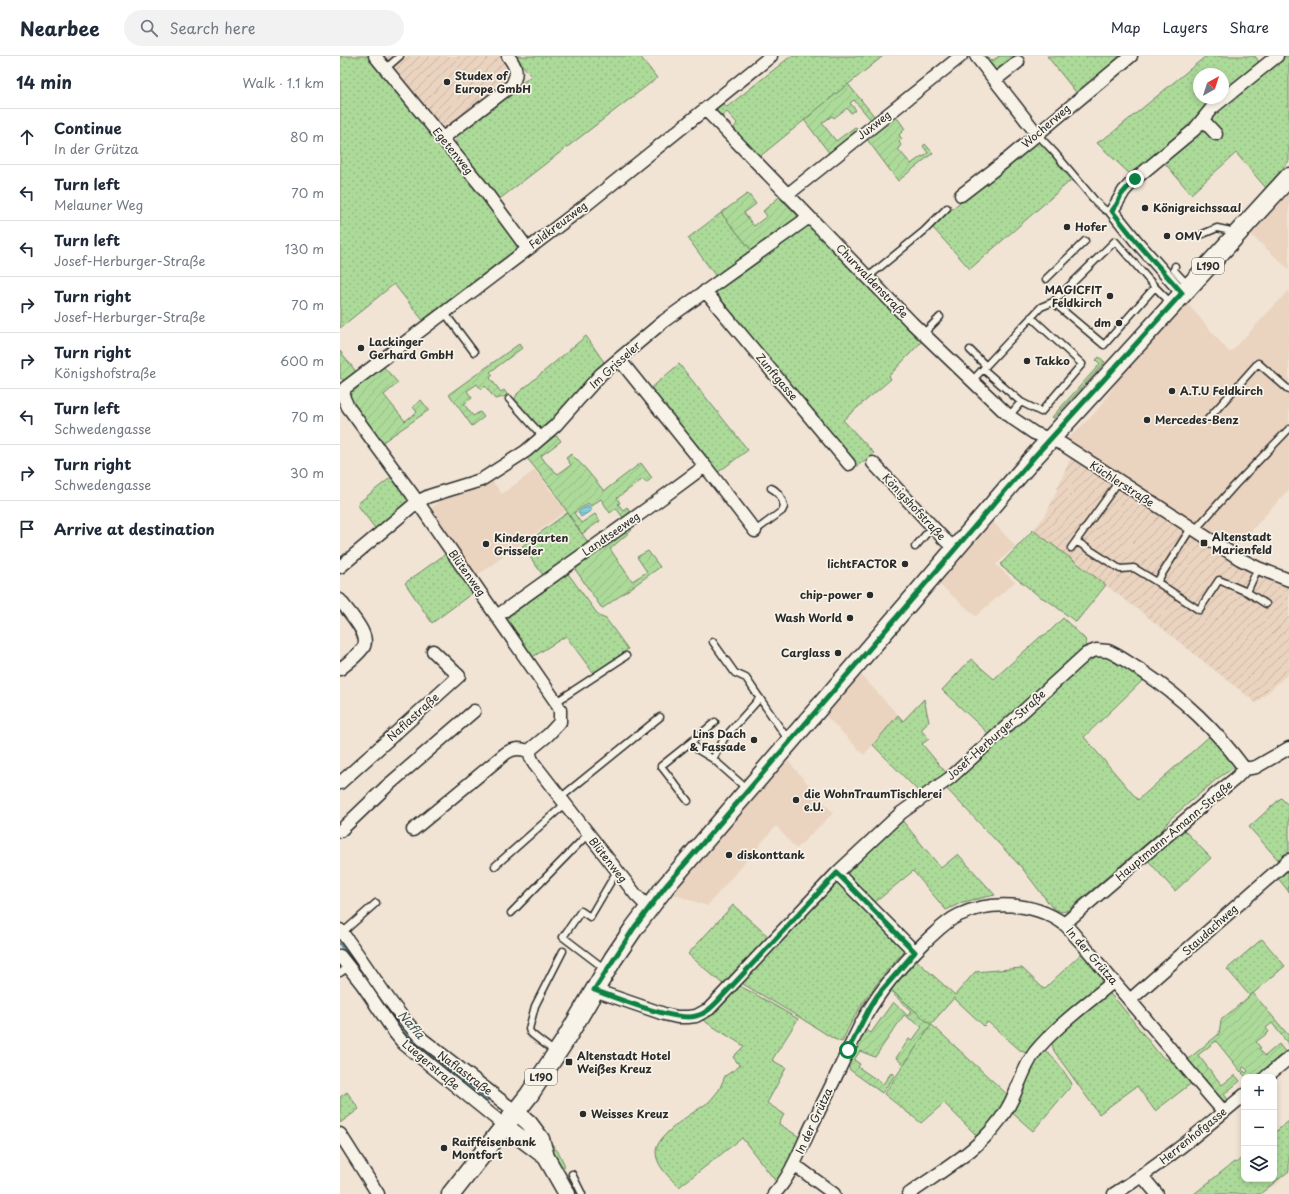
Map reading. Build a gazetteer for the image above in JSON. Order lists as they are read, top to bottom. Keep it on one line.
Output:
{"streets":{"main road":["L190","Königshofstraße","Naflastraße"],"street":["Juxweg","Wocherweg","Egetenweg","Feldkreuzweg","Churwaldenstraße","Im Grisseler","Zunftgasse","Küchlerstraße","Landtseeweg","Blütenweg","Josef-Herburger-Straße","Hauptmann-Amann-Straße","Staudachweg","In der Grütza","Luegerstraße","Herrenhofgasse"]},"crossings":[["Juxweg","Churwaldenstraße"],["Egetenweg","Feldkreuzweg"],["Feldkreuzweg","Churwaldenstraße"],["Feldkreuzweg","Blütenweg"],["L190","Königshofstraße"],["L190","Naflastraße"],["L190","Luegerstraße"],["Churwaldenstraße","Im Grisseler"],["Churwaldenstraße","Küchlerstraße"],["Churwaldenstraße","Königshofstraße"],["Im Grisseler","Zunftgasse"],["Im Grisseler","Blütenweg"],["Küchlerstraße","Königshofstraße"],["Königshofstraße","Blütenweg"],["Königshofstraße","Naflastraße"],["Königshofstraße","Josef-Herburger-Straße"],["Königshofstraße","Luegerstraße"],["Landtseeweg","Blütenweg"],["Naflastraße","Luegerstraße"],["Josef-Herburger-Straße","Hauptmann-Amann-Straße"],["Hauptmann-Amann-Straße","In der Grütza"],["Staudachweg","In der Grütza"],["In der Grütza","Herrenhofgasse"]],"water":["Nafla"],"places":{"other":["Studex of Europe GmbH","Königreichssaal","Hofer","OMV","MAGICFIT Feldkirch","dm","Lackinger Gerhard GmbH","Takko","A.T.U Feldkirch","Mercedes-Benz","Kindergarten Grisseler","lichtFACTOR","chip-power","Wash World","Carglass","Lins Dach & Fassade","die WohnTraumTischlerei e.U.","diskonttank","Weisses Kreuz","Raiffeisenbank Montfort"],"transit":["Altenstadt Marienfeld","Altenstadt Hotel Weißes Kreuz"]},"north":"top right","page":{"header":"Nearbee","search":"Search here","nav":["Map","Layers","Share"],"heading":["14 min","Walk · 1.1 km"],"list":[["Continue","In der Grütza","80 m"],["Turn left","Melauner Weg","70 m"],["Turn left","Josef-Herburger-Straße","130 m"],["Turn right","Josef-Herburger-Straße","70 m"],["Turn right","Königshofstraße","600 m"],["Turn left","Schwedengasse","70 m"],["Turn right","Schwedengasse","30 m"],"Arrive at destination"],"map_buttons":["+","−"]}}
